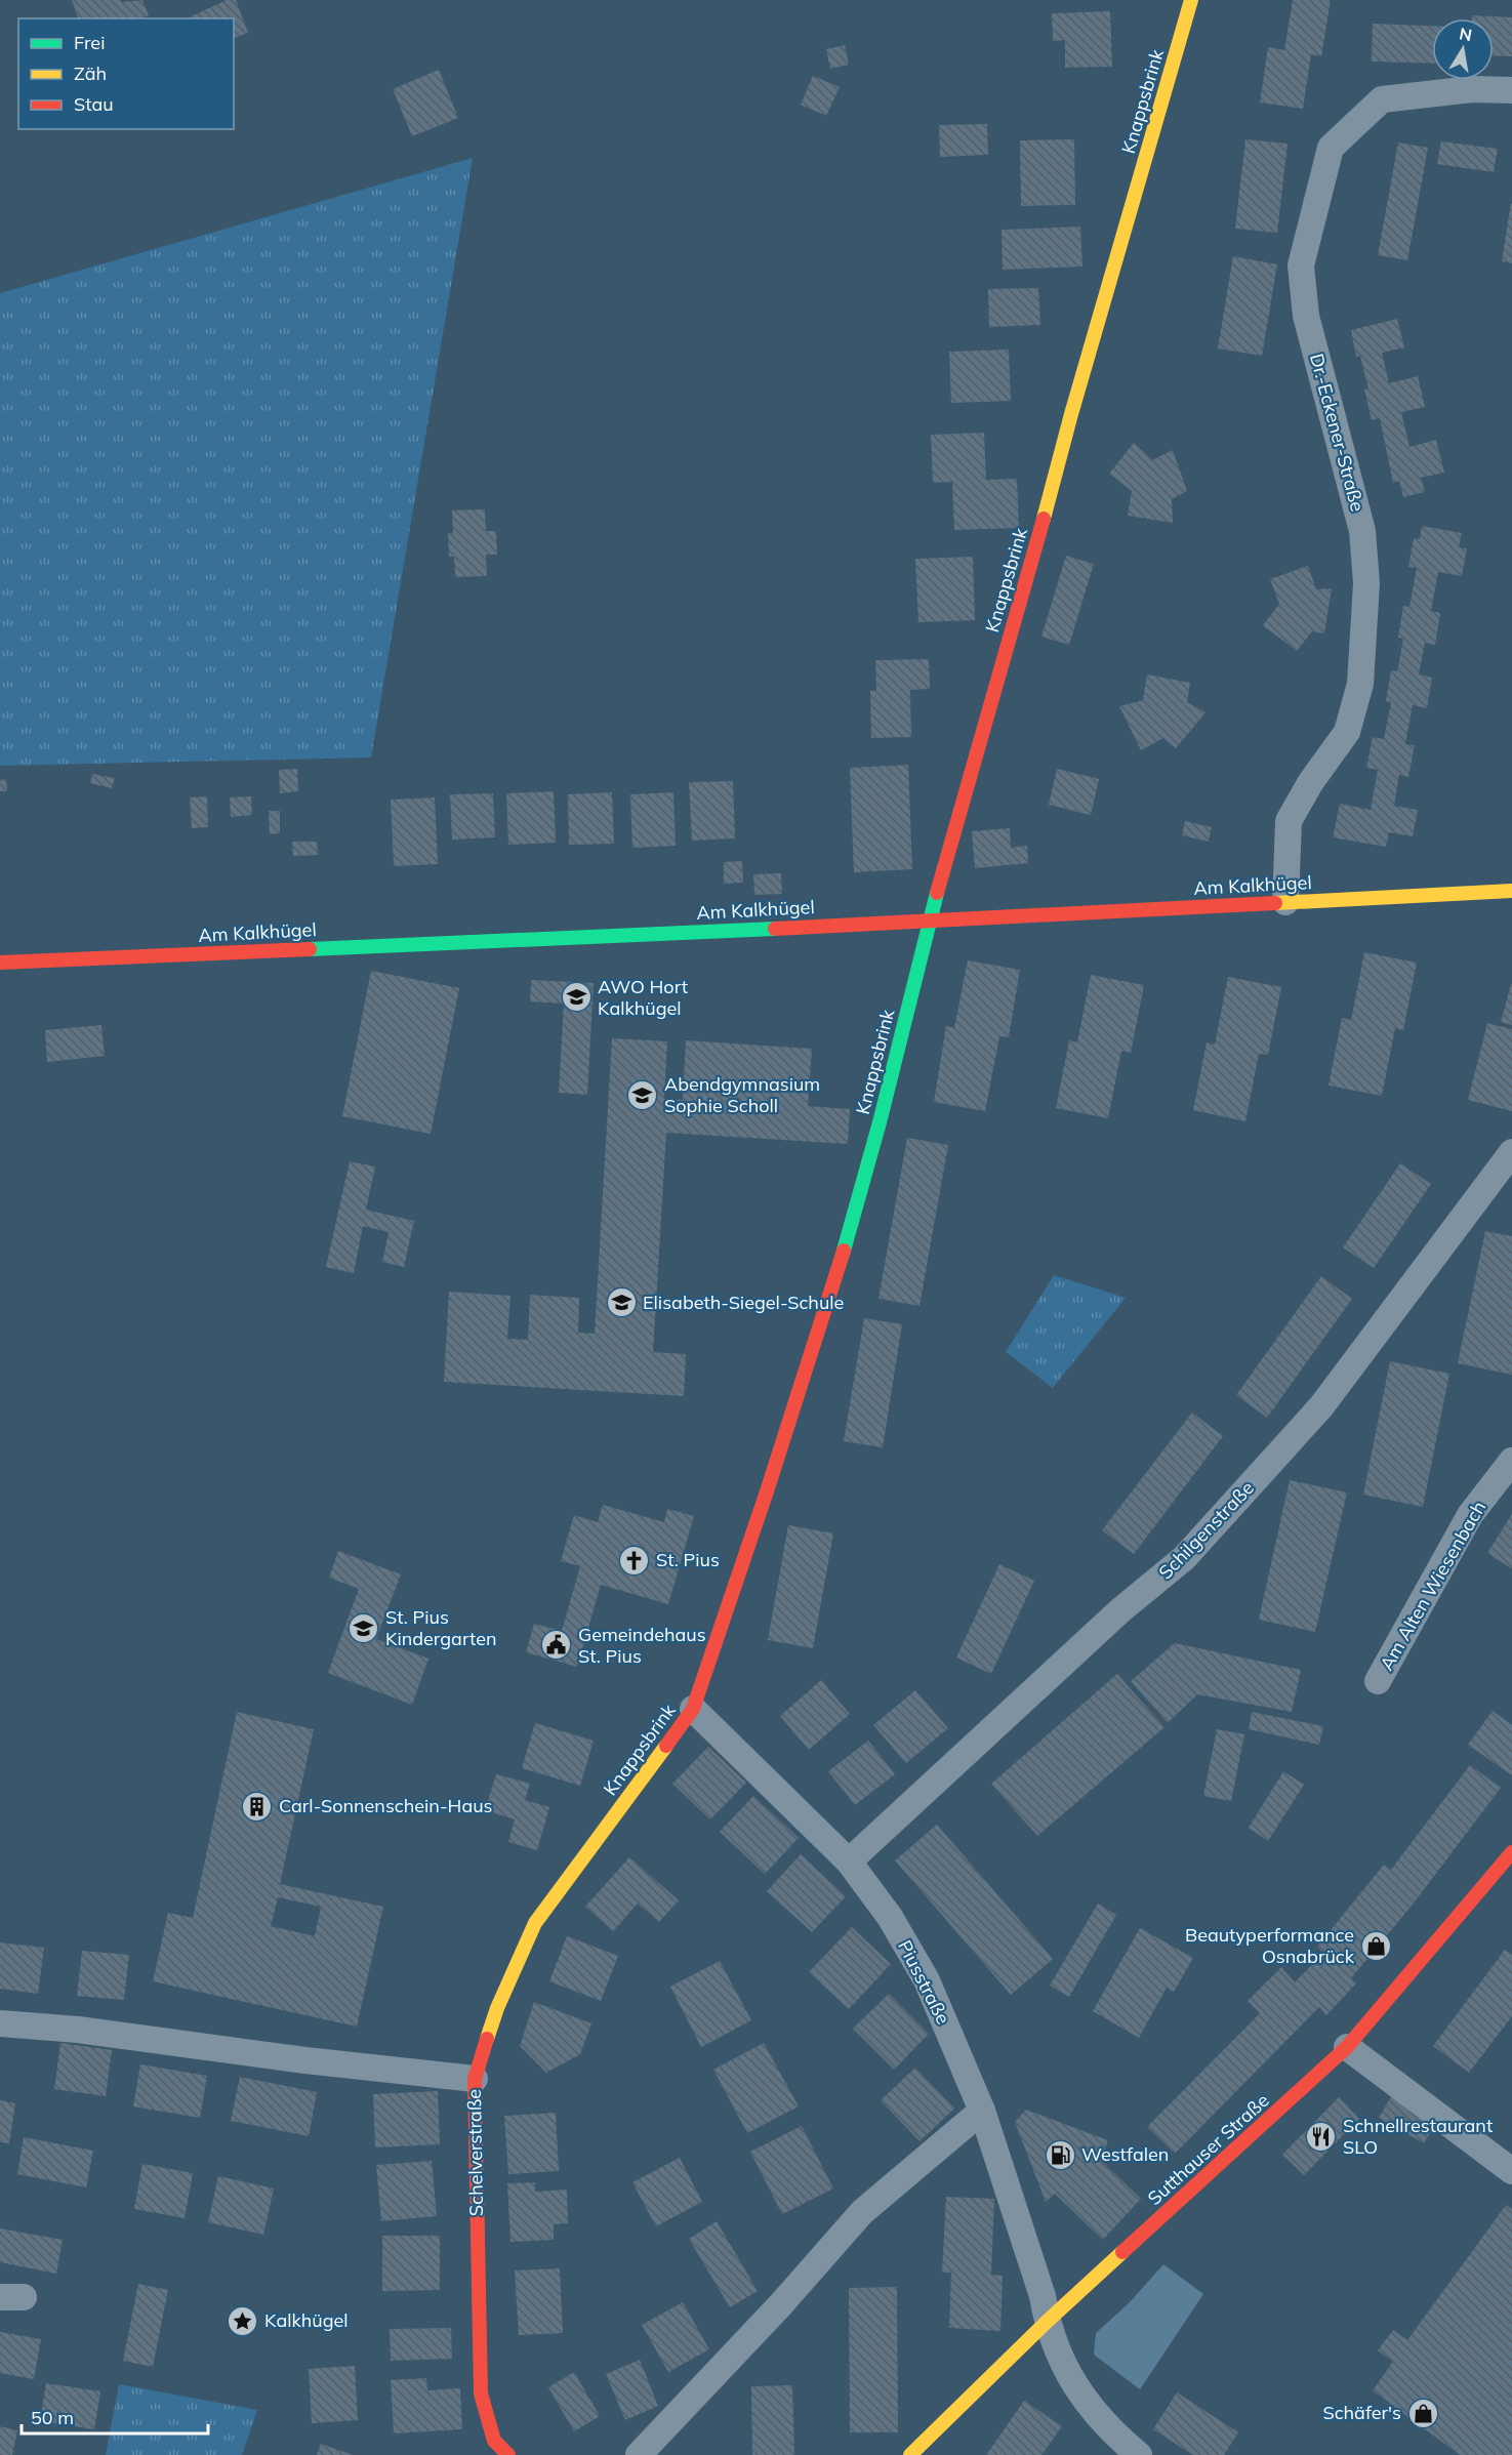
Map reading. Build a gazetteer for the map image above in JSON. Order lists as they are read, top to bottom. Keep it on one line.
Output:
{"streets":{"street":["Knappsbrink","Dr.-Eckener-Straße","Am Kalkhügel","Schilgenstraße","Am Alten Wiesenbach","Piusstraße","Sutthauser Straße","Schelverstraße"]},"crossings":[["Knappsbrink","Am Kalkhügel"],["Knappsbrink","Piusstraße"],["Knappsbrink","Schelverstraße"],["Dr.-Eckener-Straße","Am Kalkhügel"],["Schilgenstraße","Piusstraße"],["Piusstraße","Sutthauser Straße"]],"places":{"school or university":["AWO Hort Kalkhügel","Abendgymnasium Sophie Scholl","Elisabeth-Siegel-Schule","St. Pius Kindergarten"],"church":["St. Pius"],"public building":["Gemeindehaus St. Pius"],"building":["Carl-Sonnenschein-Haus"],"shop":["Beautyperformance Osnabrück","Schäfer's"],"restaurant":["Schnellrestaurant SLO"],"fuel station":["Westfalen"],"place":["Kalkhügel"]},"legend":["Frei","Zäh","Stau"],"scale_bar":"50 m","north":"top"}
